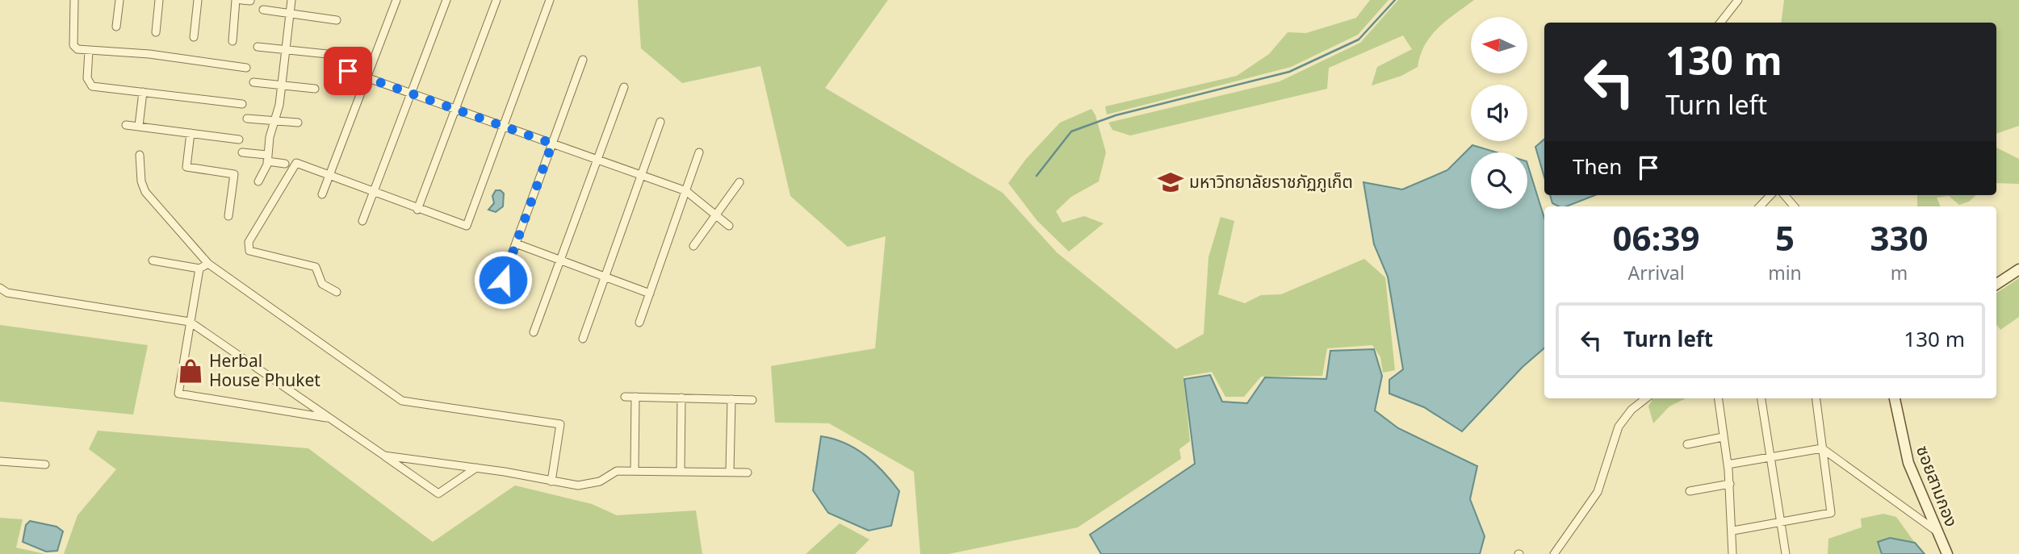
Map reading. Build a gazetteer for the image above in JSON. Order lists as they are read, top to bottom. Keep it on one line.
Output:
{"streets":{"street":["ซอยสามกอง"]},"places":{"school or university":["มหาวิทยาลัยราชภัฏภูเก็ต"],"shop":["Herbal House Phuket"]},"north":"left","page":{"turn":["130 m","Turn left"],"then":"Then","eta":["06:39","Arrival","5","min","330","m"],"list":[{"name":"Turn left","value":"130 m"}]}}
